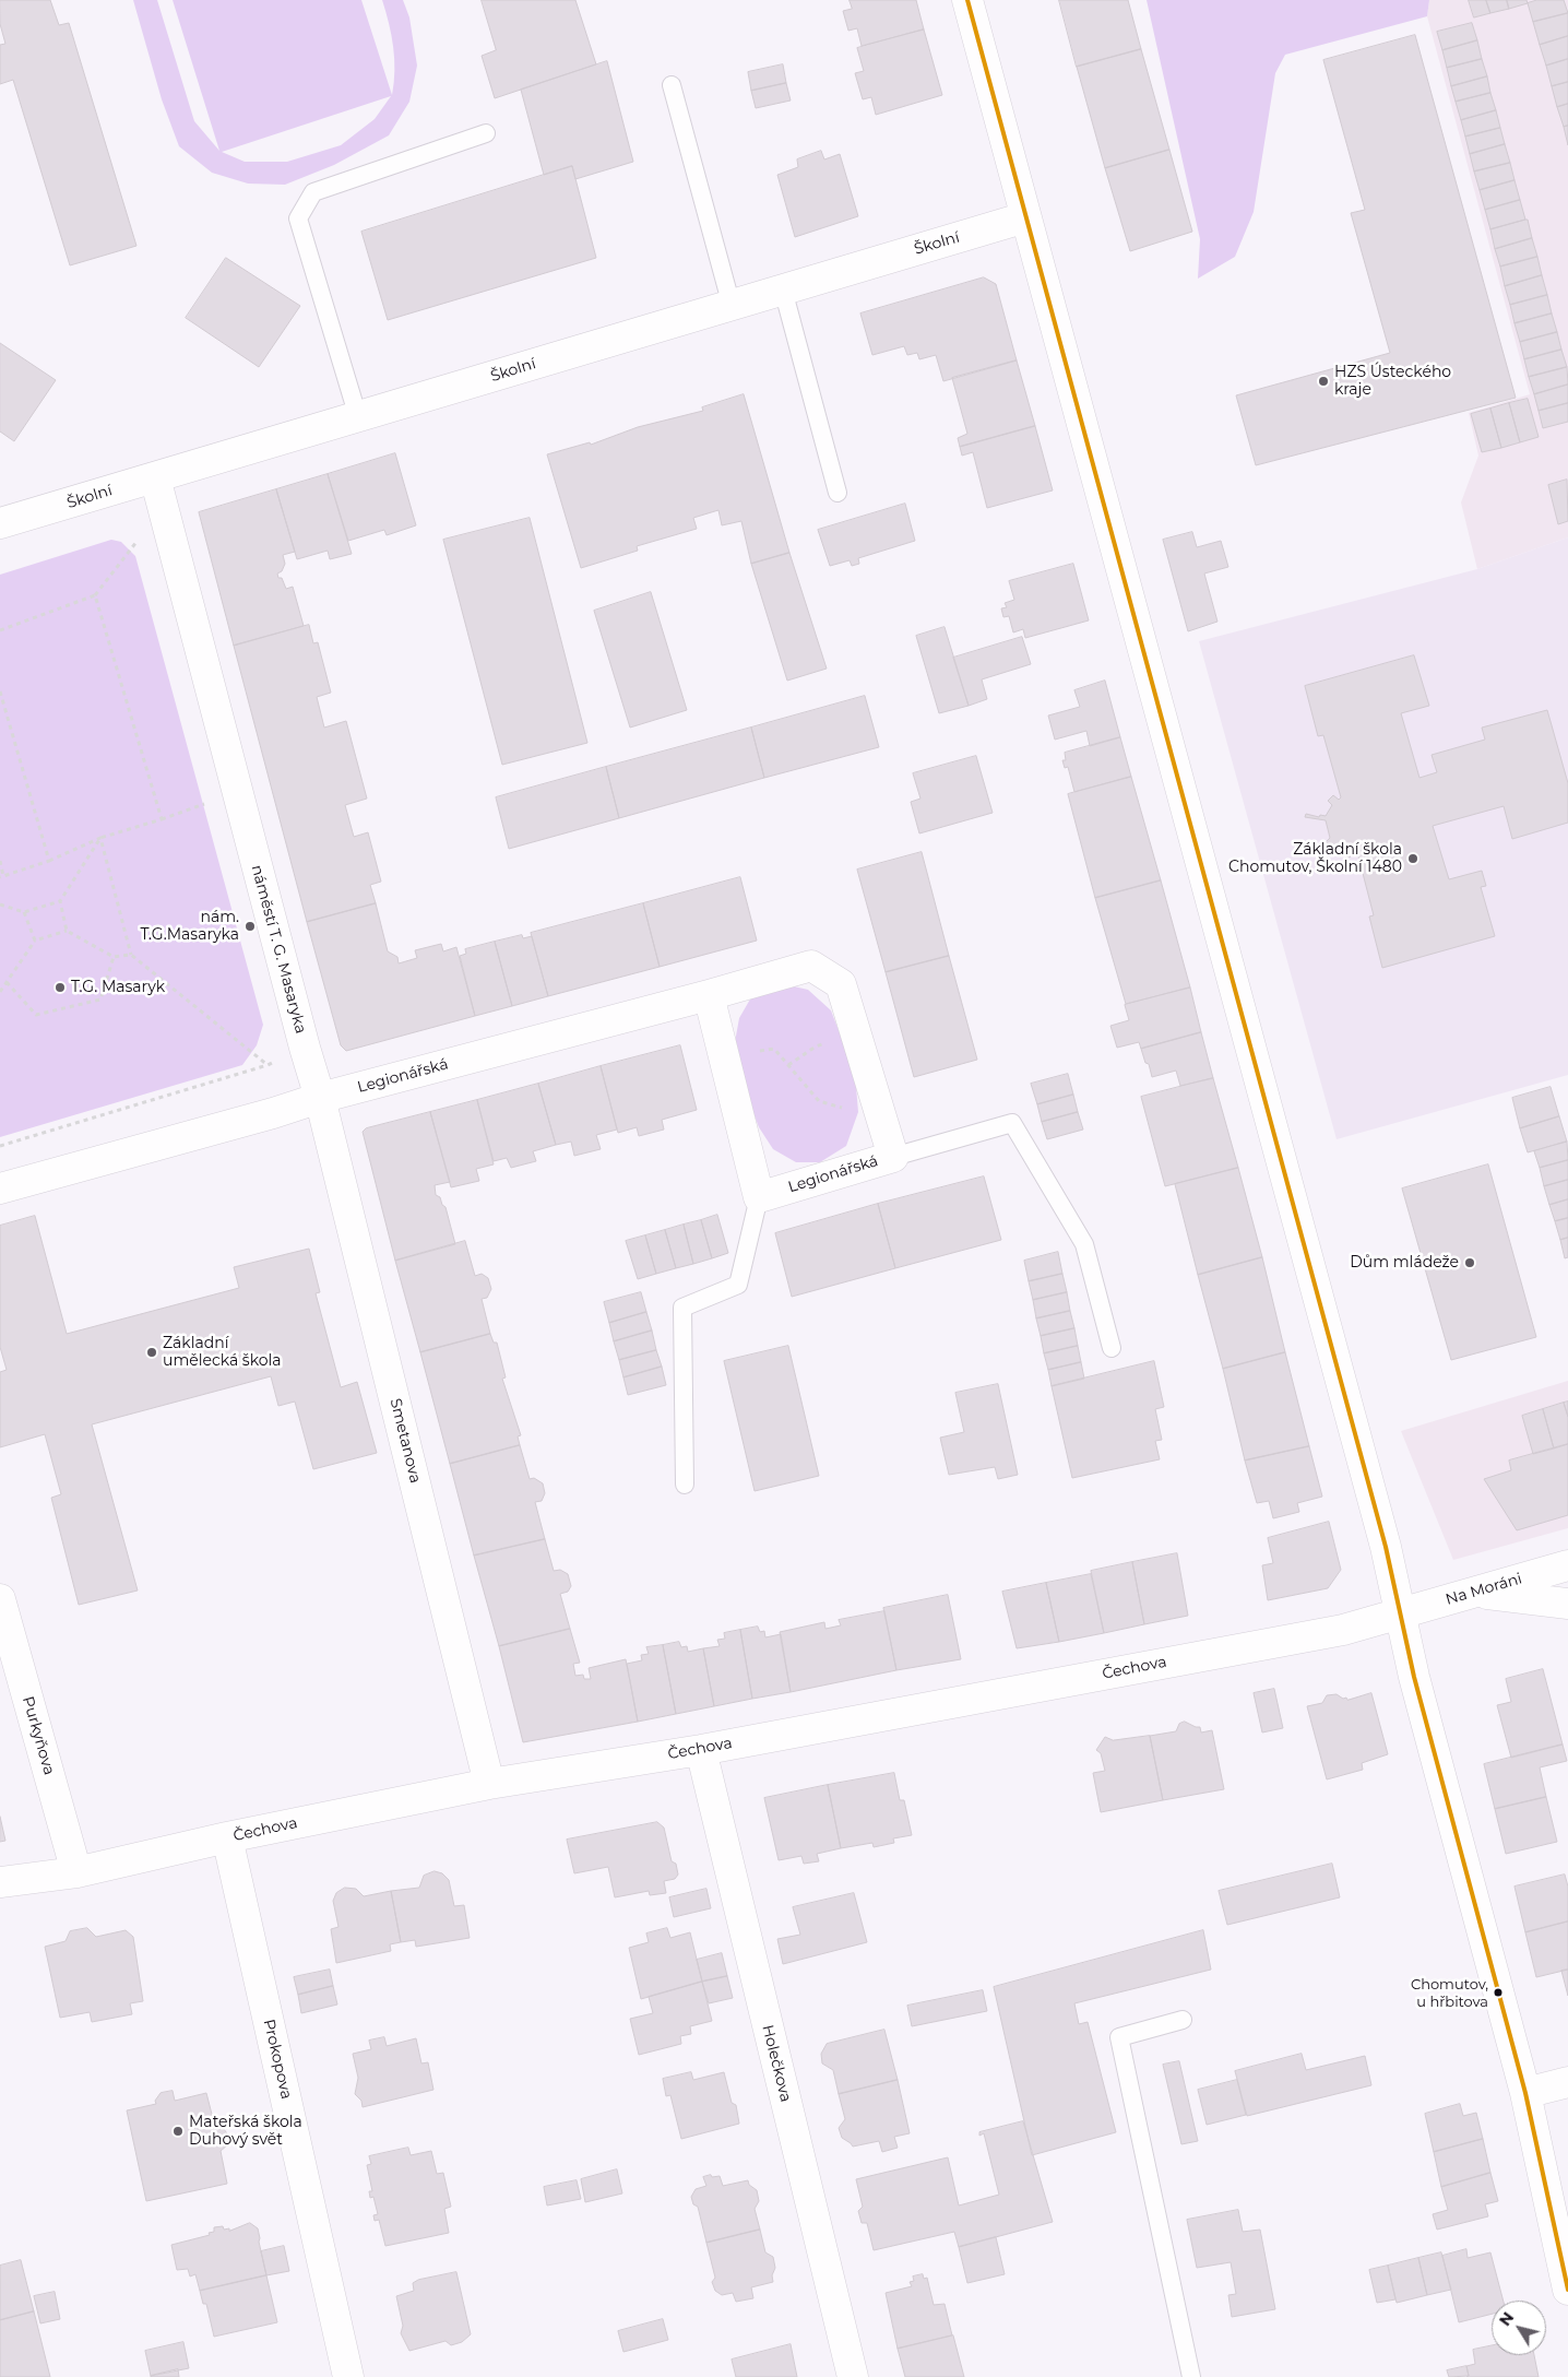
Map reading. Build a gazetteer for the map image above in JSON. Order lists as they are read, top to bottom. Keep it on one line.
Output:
{"streets":{"street":["Školní","náměstí T. G. Masaryka","Legionářská","Smetanova","Na Moráni","Čechova","Purkyňova","Prokopova","Holečkova"]},"crossings":[["Školní","náměstí T. G. Masaryka"],["náměstí T. G. Masaryka","Legionářská"],["náměstí T. G. Masaryka","Smetanova"],["Legionářská","Smetanova"],["Smetanova","Čechova"],["Na Moráni","Čechova"],["Čechova","Purkyňova"],["Čechova","Prokopova"],["Čechova","Holečkova"]],"places":["HZS Ústeckého kraje","Základní škola Chomutov, Školní 1480","nám. T.G.Masaryka","T.G. Masaryk","Dům mládeže","Základní umělecká škola","Chomutov, u hřbitova","Mateřská škola Duhový svět"],"north":"top left"}
